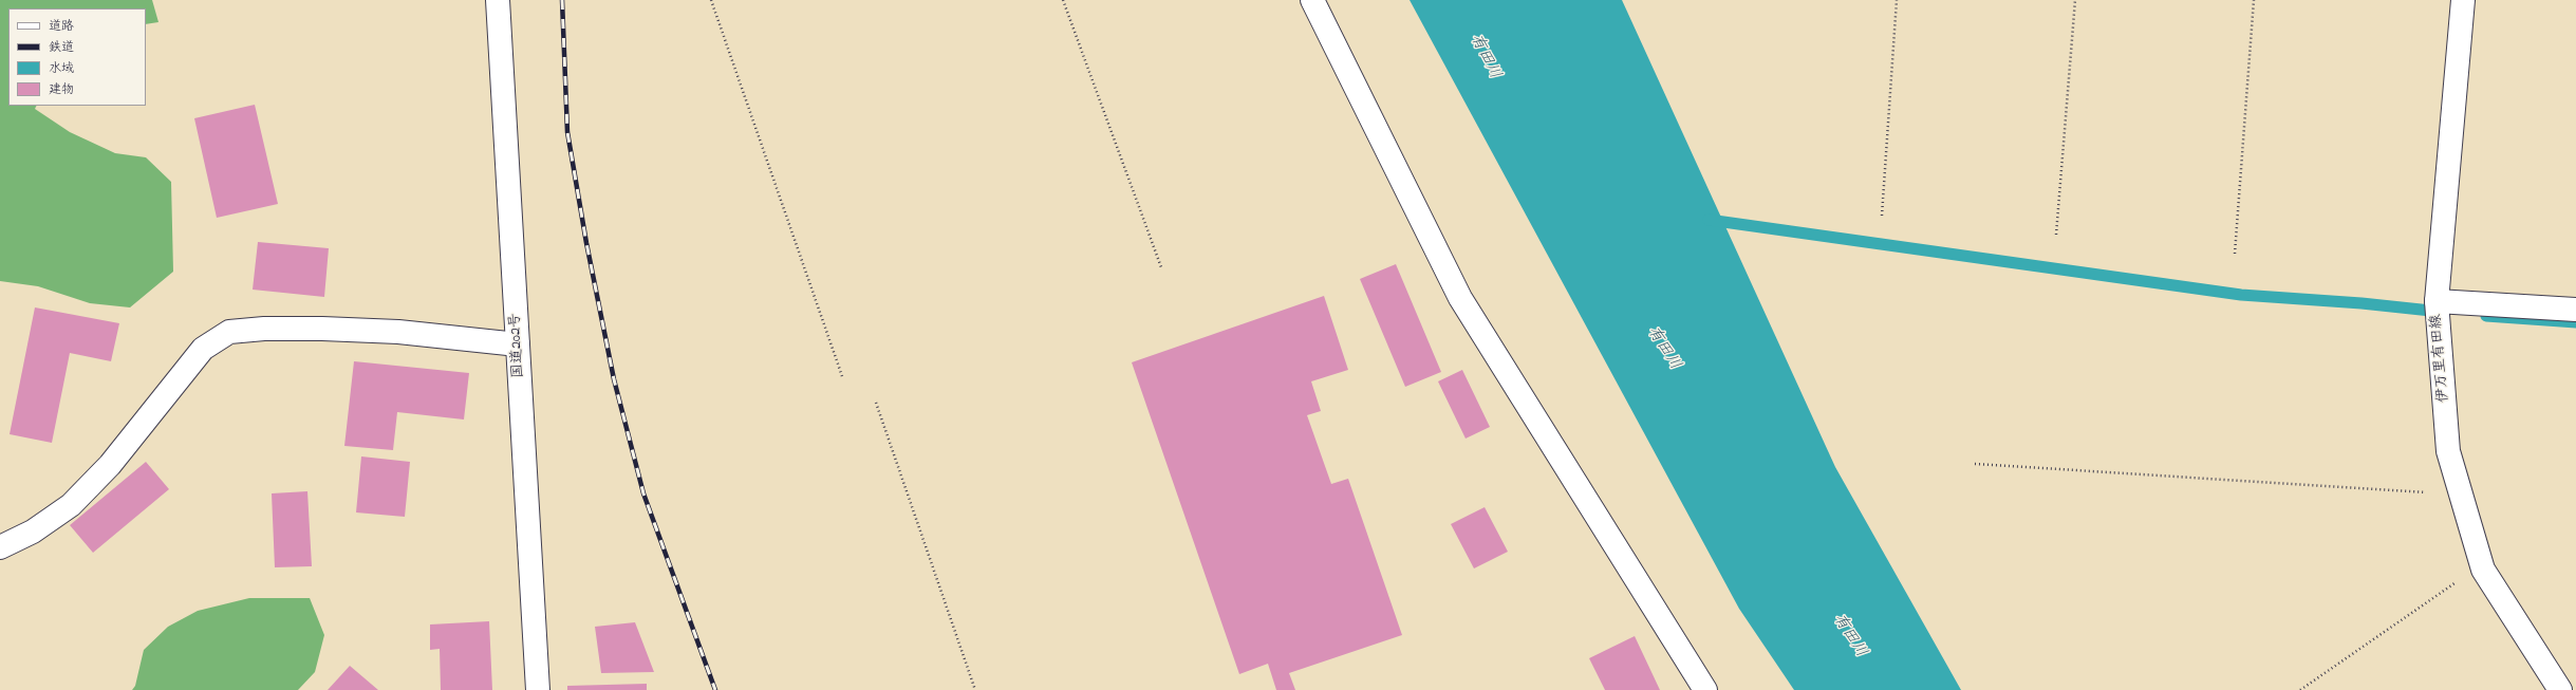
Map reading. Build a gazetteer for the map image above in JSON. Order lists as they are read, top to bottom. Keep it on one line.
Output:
{"streets":{"main road":["国道202号","伊万里有田線"]},"water":["有田川"],"legend":["道路","鉄道","水域","建物"]}
